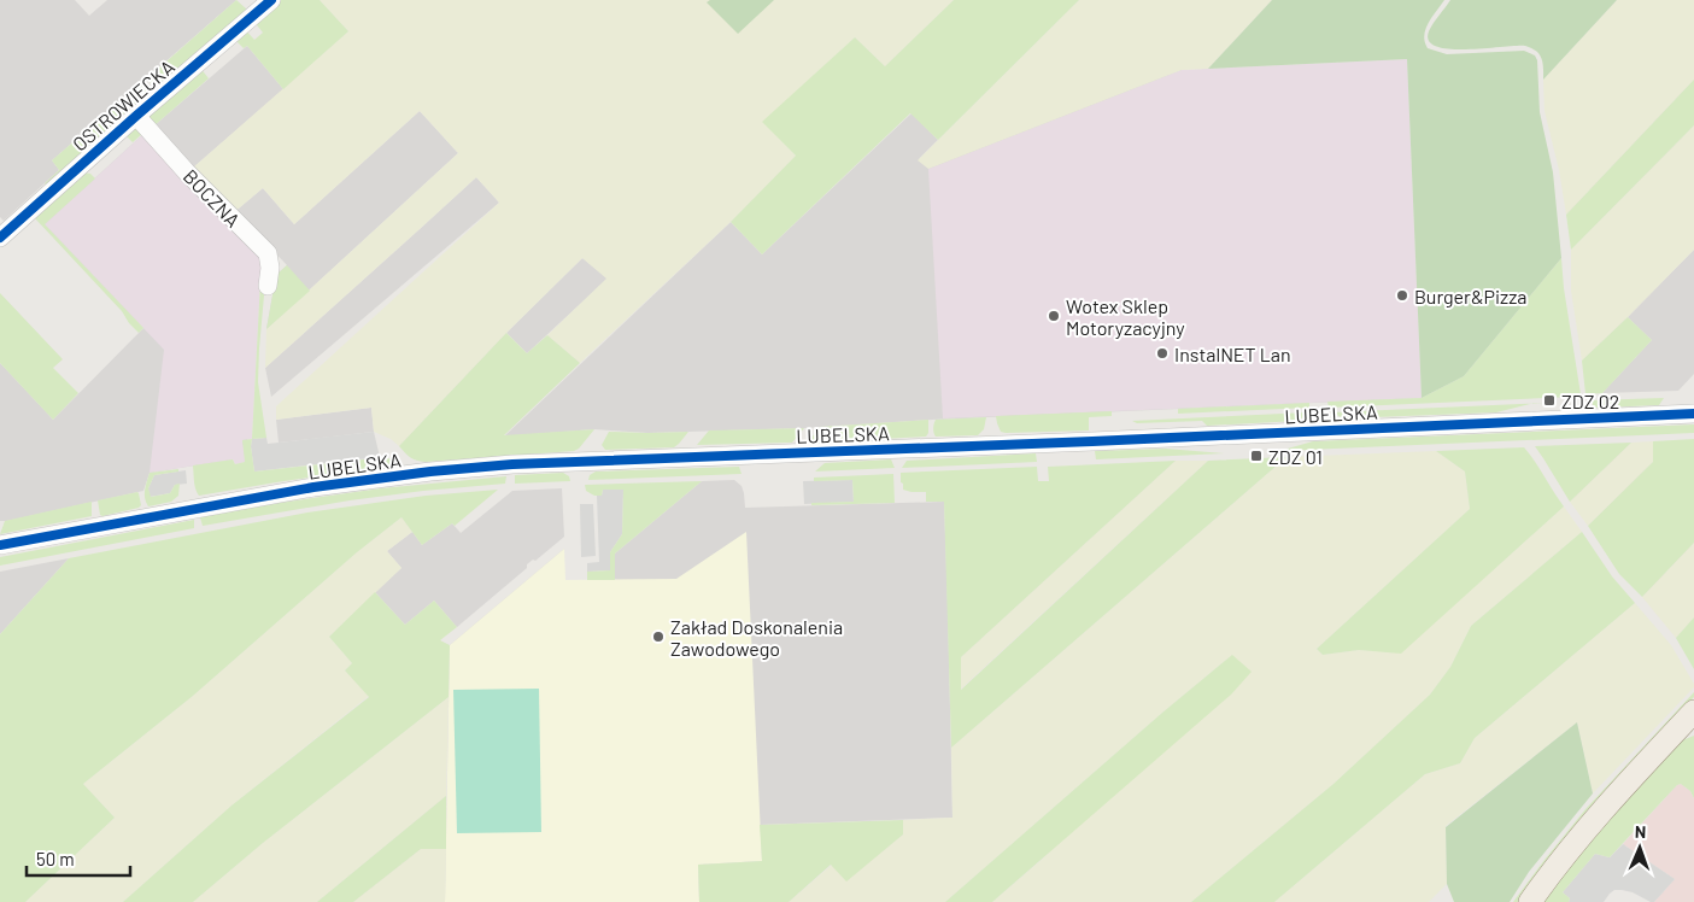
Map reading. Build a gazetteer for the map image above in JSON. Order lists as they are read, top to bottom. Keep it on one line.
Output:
{"streets":{"street":["OSTROWIECKA","BOCZNA","LUBELSKA"]},"crossings":[["OSTROWIECKA","BOCZNA"]],"places":{"other":["Burger&Pizza","Wotex Sklep Motoryzacyjny","InstalNET Lan","Zakład Doskonalenia Zawodowego"],"transit":["ZDZ 02","ZDZ 01"]},"scale_bar":"50 m","north":"top"}
